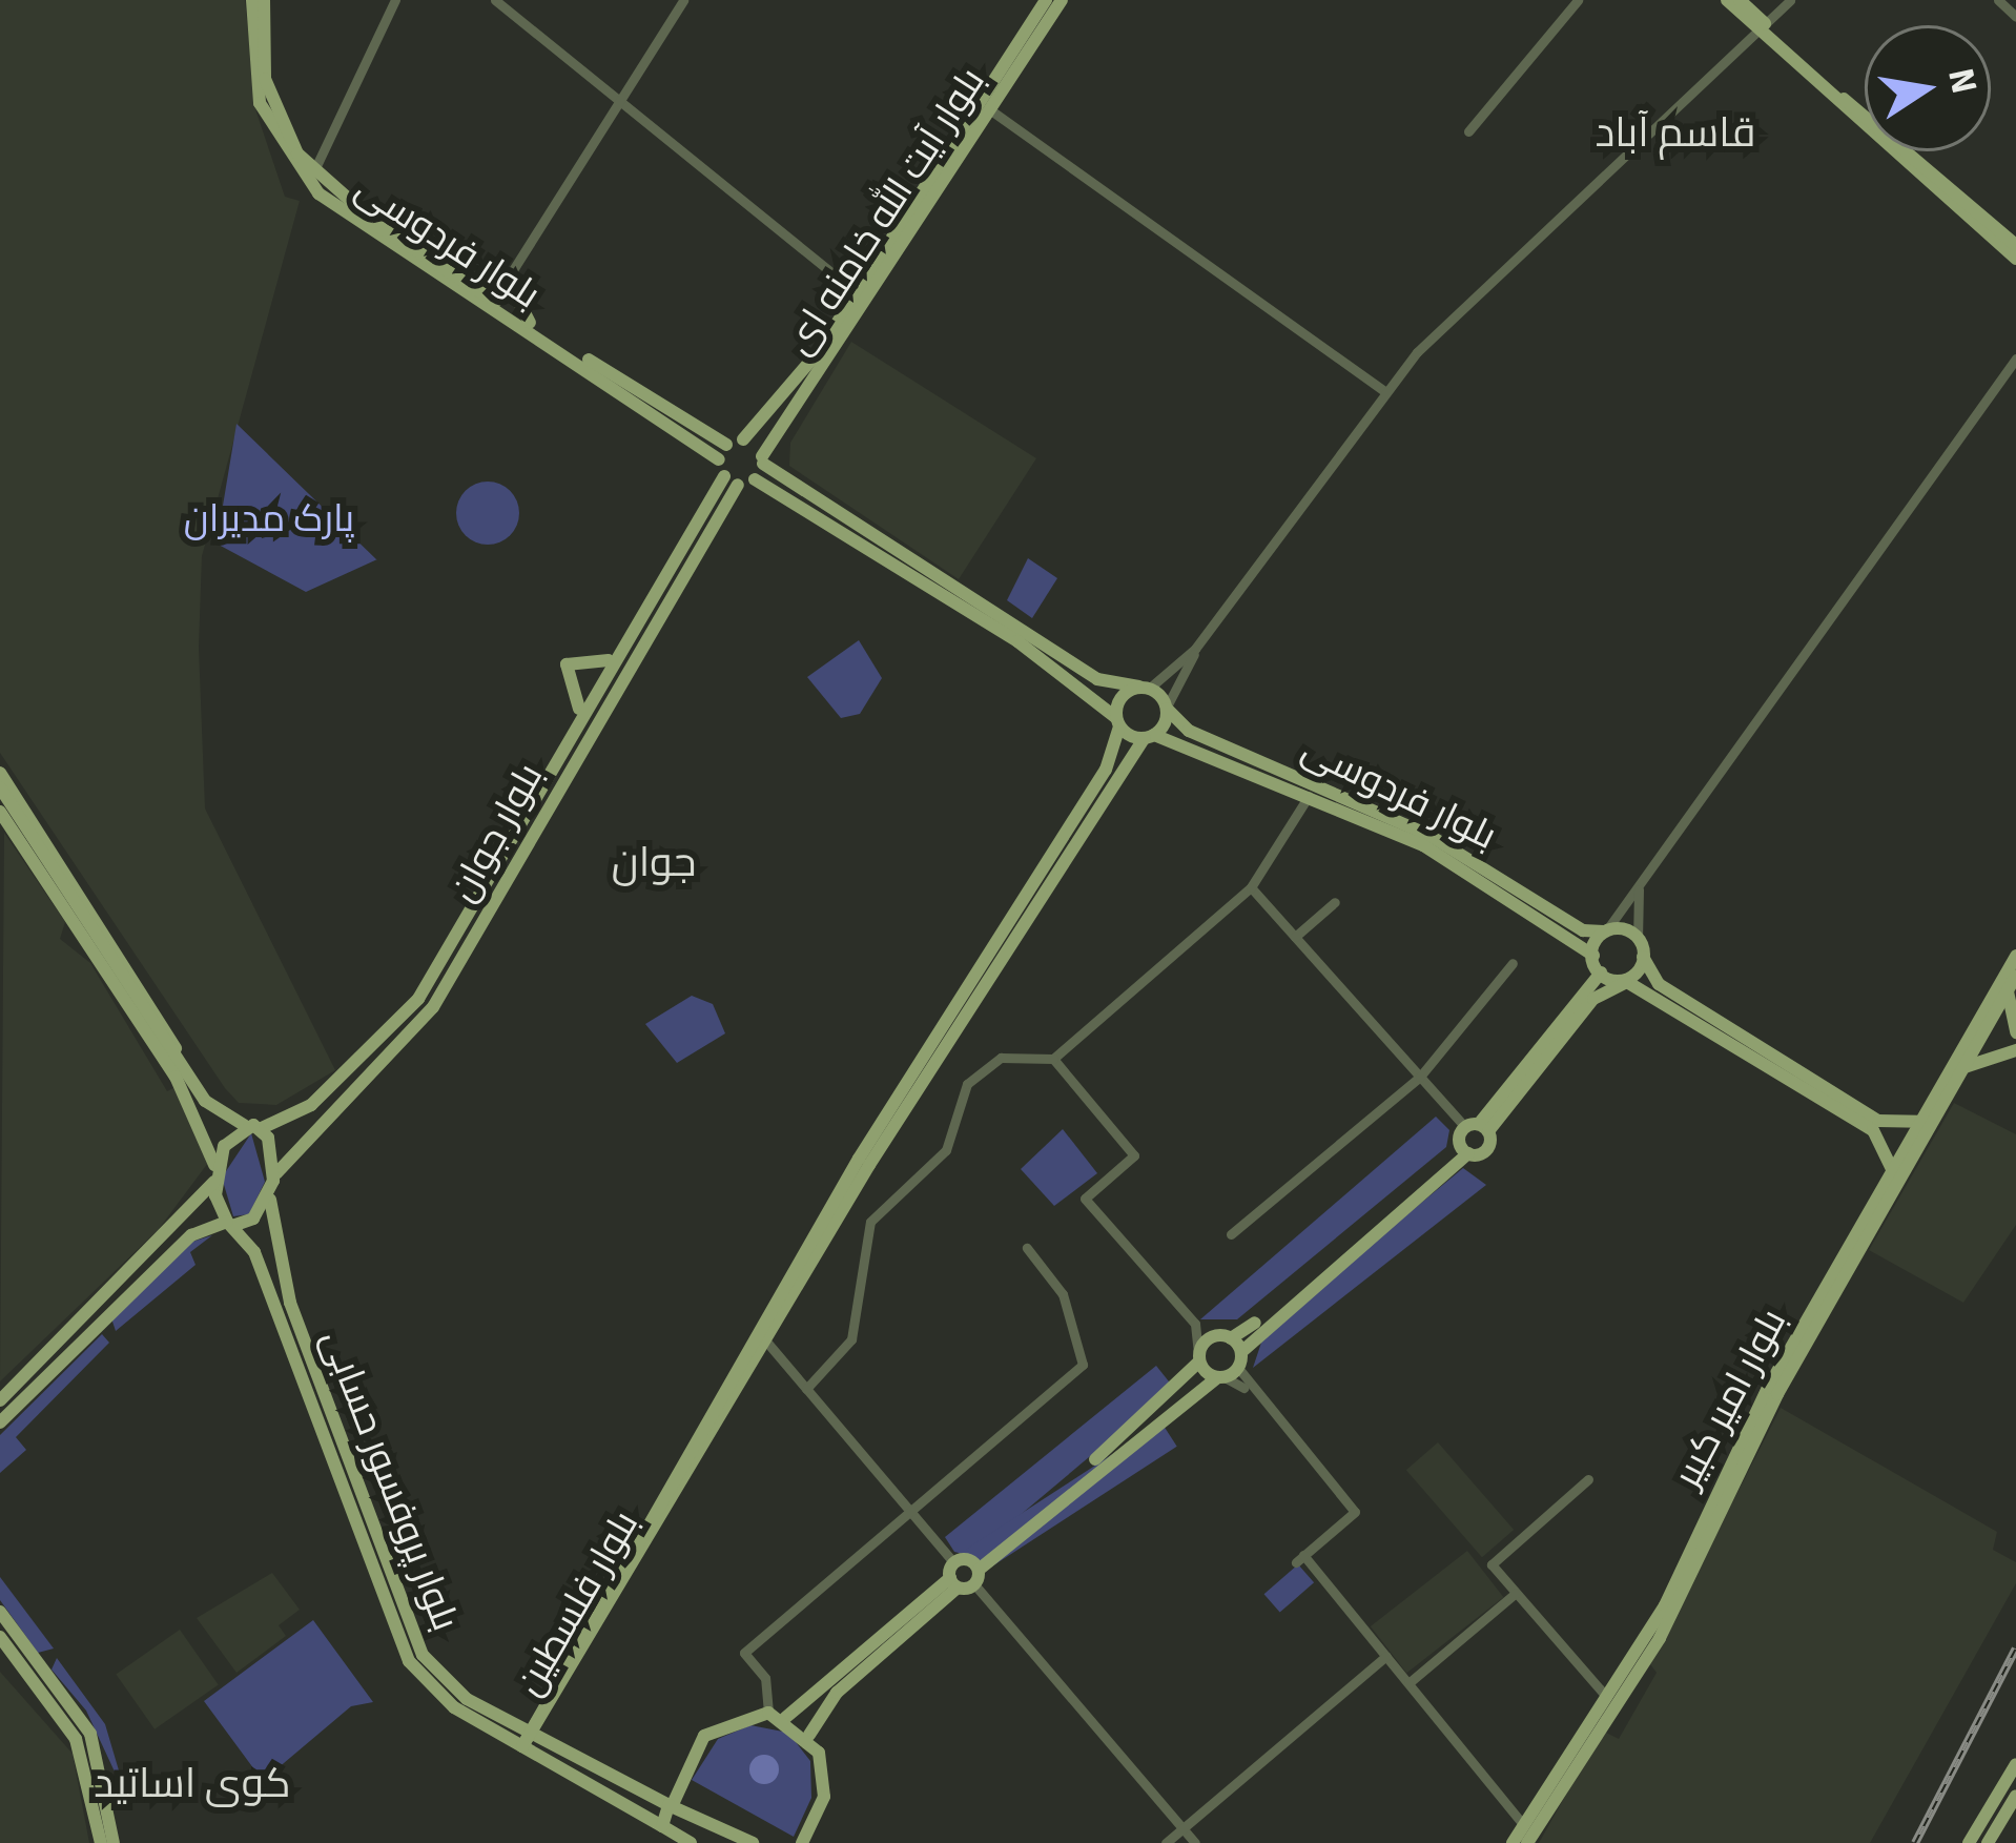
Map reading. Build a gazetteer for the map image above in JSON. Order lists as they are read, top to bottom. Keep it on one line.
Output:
{"streets":{"main road":["بلوار آیت الله خامنه ای","بلوار فردوسی","بلوار جوان","بلوار امیر کبیر","بلوار پروفسور حسابی","بلوار فلسطین"]},"crossings":[["بلوار آیت الله خامنه ای","بلوار فردوسی"],["بلوار آیت الله خامنه ای","بلوار جوان"],["بلوار فردوسی","بلوار جوان"],["بلوار فردوسی","بلوار فلسطین"],["بلوار جوان","بلوار پروفسور حسابی"],["بلوار پروفسور حسابی","بلوار فلسطین"]],"districts":["قاسم آباد","جوان","کوی اساتید"],"parks":["پارک مدیران"],"north":"right"}
